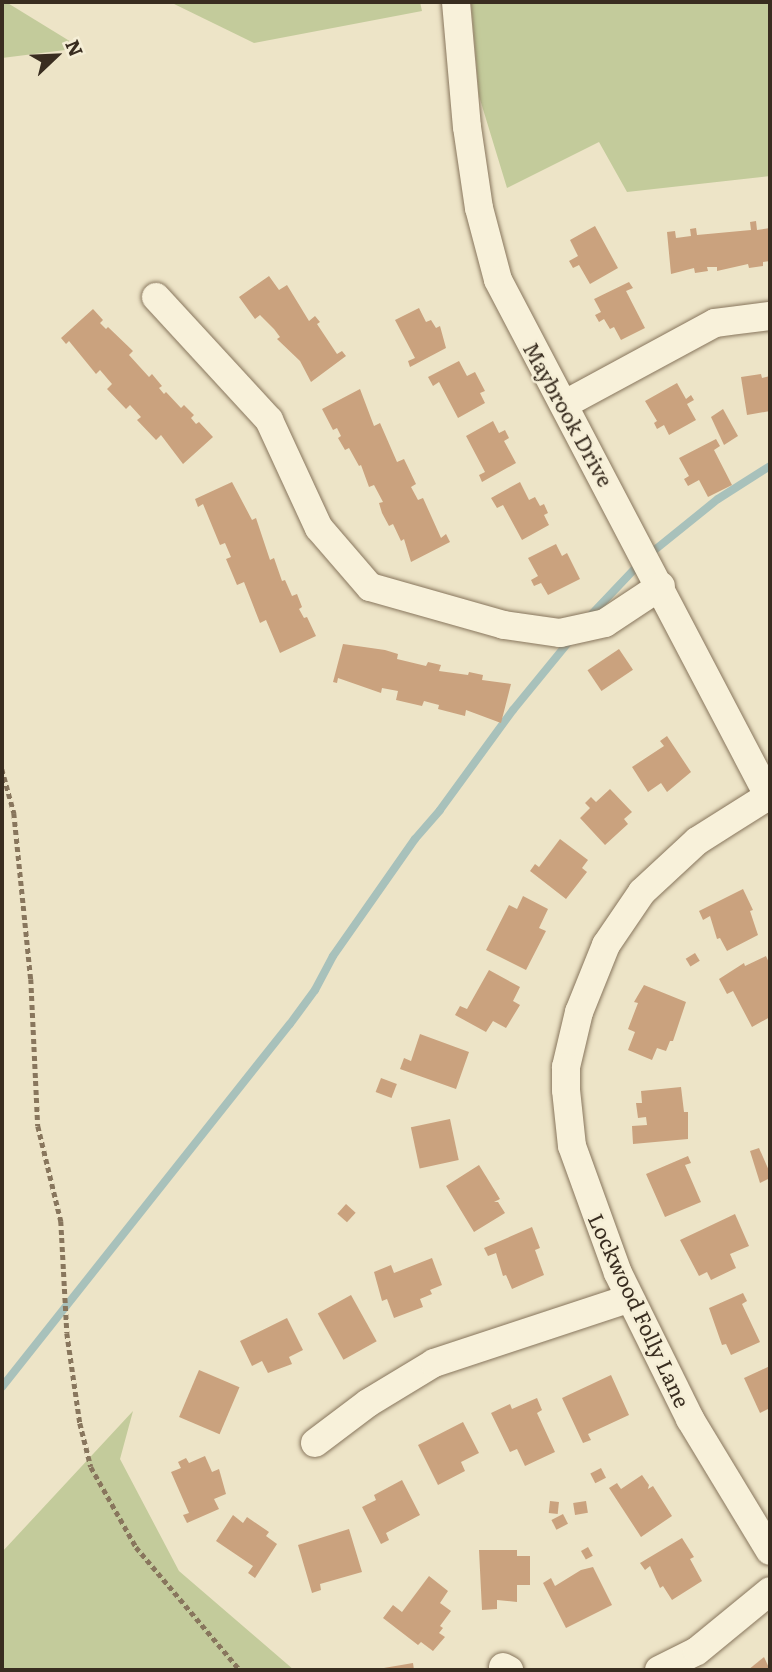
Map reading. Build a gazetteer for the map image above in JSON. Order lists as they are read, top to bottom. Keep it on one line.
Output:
{"streets":{"street":["Maybrook Drive","Lockwood Folly Lane"]},"crossings":[["Maybrook Drive","Lockwood Folly Lane"]],"north":"top right"}
